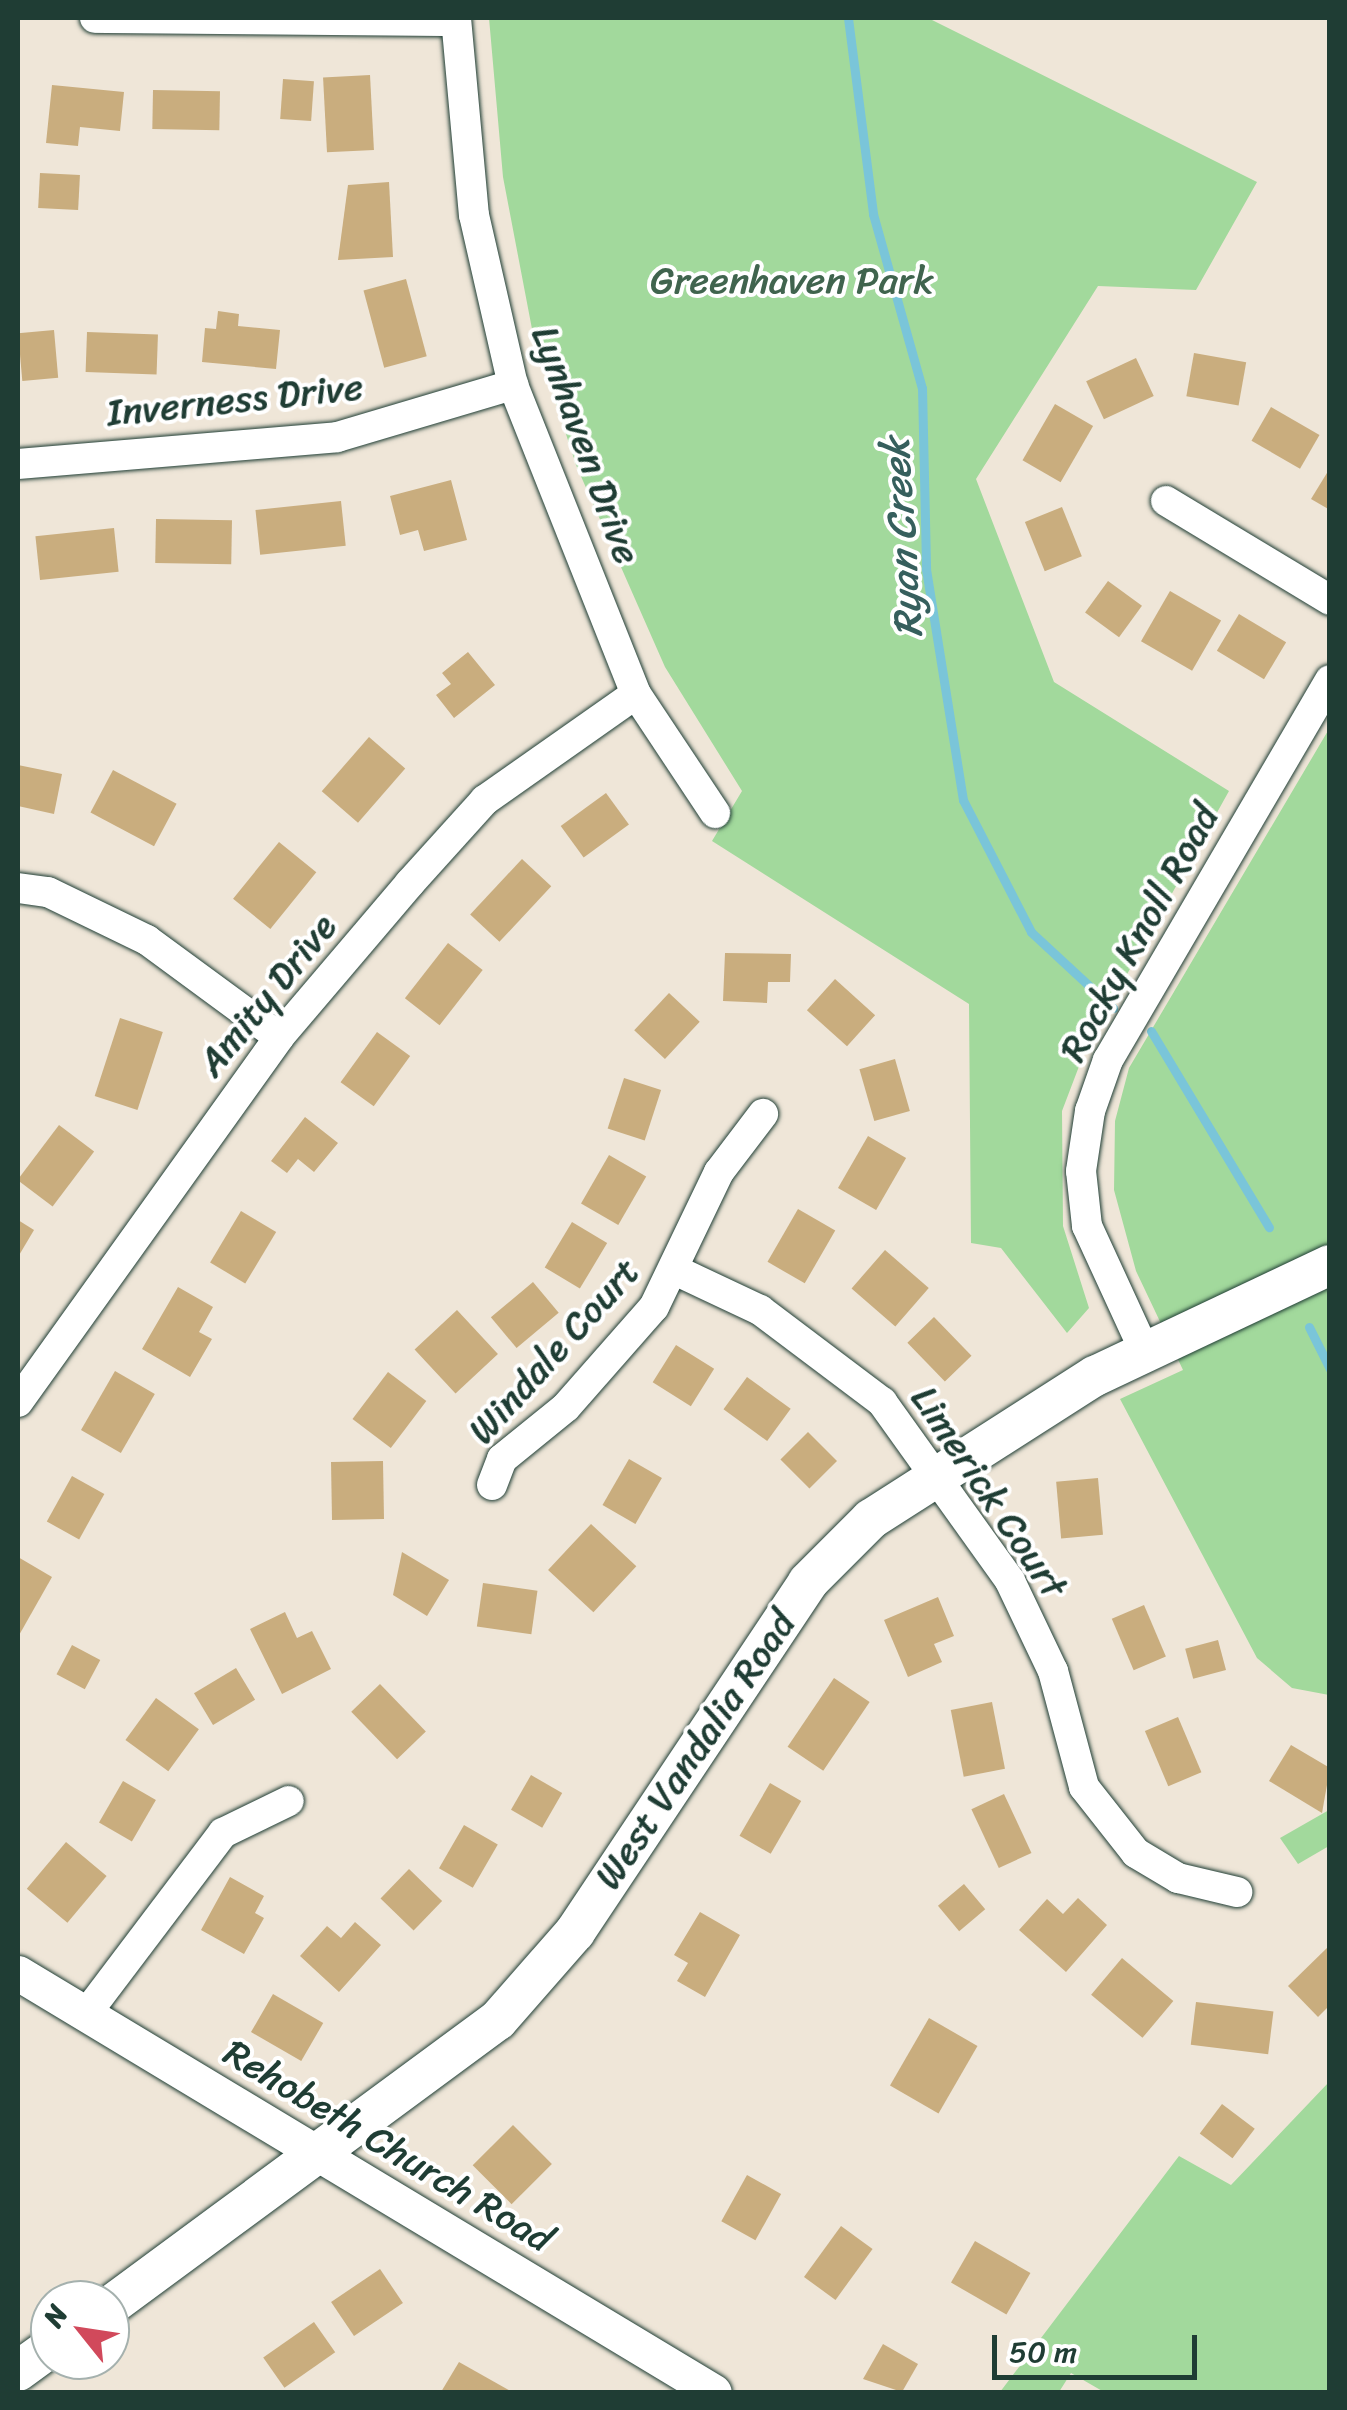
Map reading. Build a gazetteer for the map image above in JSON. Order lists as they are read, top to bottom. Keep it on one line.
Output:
{"streets":{"main road":["West Vandalia Road"],"street":["Inverness Drive","Lynhaven Drive","Rocky Knoll Road","Amity Drive","Windale Court","Limerick Court","Rehobeth Church Road"]},"crossings":[["Inverness Drive","Lynhaven Drive"],["Lynhaven Drive","Amity Drive"],["Rocky Knoll Road","West Vandalia Road"],["Windale Court","Limerick Court"],["Limerick Court","West Vandalia Road"],["West Vandalia Road","Rehobeth Church Road"]],"water":["Ryan Creek"],"parks":["Greenhaven Park"],"scale_bar":"50 m","north":"top left"}
